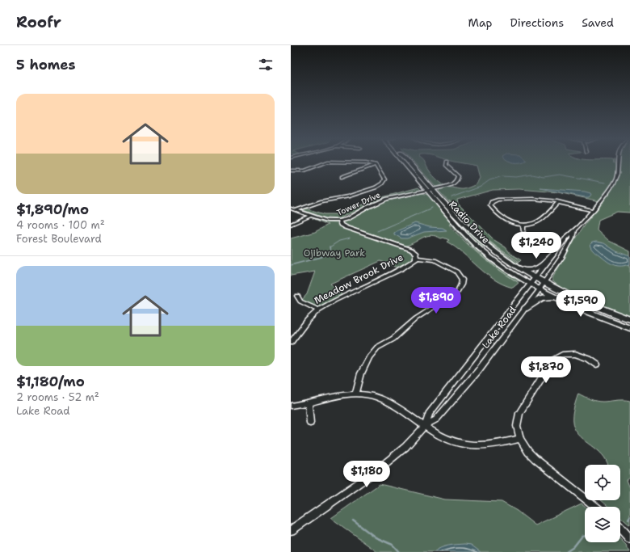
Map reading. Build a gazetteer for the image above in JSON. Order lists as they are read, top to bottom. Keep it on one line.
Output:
{"streets":{"main road":["Radio Drive"],"street":["Tower Drive","Meadow Brook Drive","Lake Road"]},"crossings":[["Tower Drive","Radio Drive"],["Tower Drive","Meadow Brook Drive"],["Radio Drive","Lake Road"]],"parks":["Ojibway Park"],"page":{"header":"Roofr","nav":["Map","Directions","Saved"],"heading":"5 homes","list":[{"name":"$1,890/mo","note":"4 rooms · 100 m² · Forest Boulevard"},{"name":"$1,180/mo","note":"2 rooms · 52 m² · Lake Road"}],"price":["$1,240","$1,890","$1,590","$1,870","$1,180"]}}
